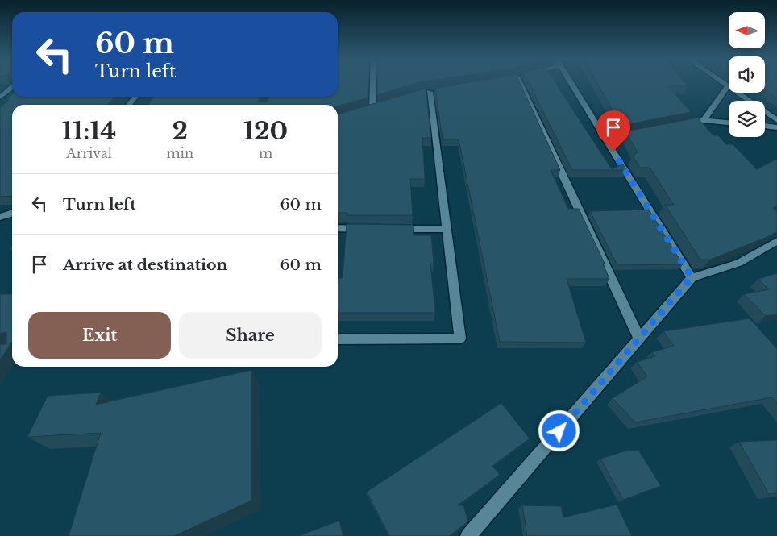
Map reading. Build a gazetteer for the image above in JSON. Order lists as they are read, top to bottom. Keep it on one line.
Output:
{"north":"left","page":{"turn":["60 m","Turn left"],"eta":["11:14","Arrival","2","min","120","m"],"list":[{"name":"Turn left","value":"60 m"},{"name":"Arrive at destination","value":"60 m"}],"buttons":["Exit","Share"]}}
